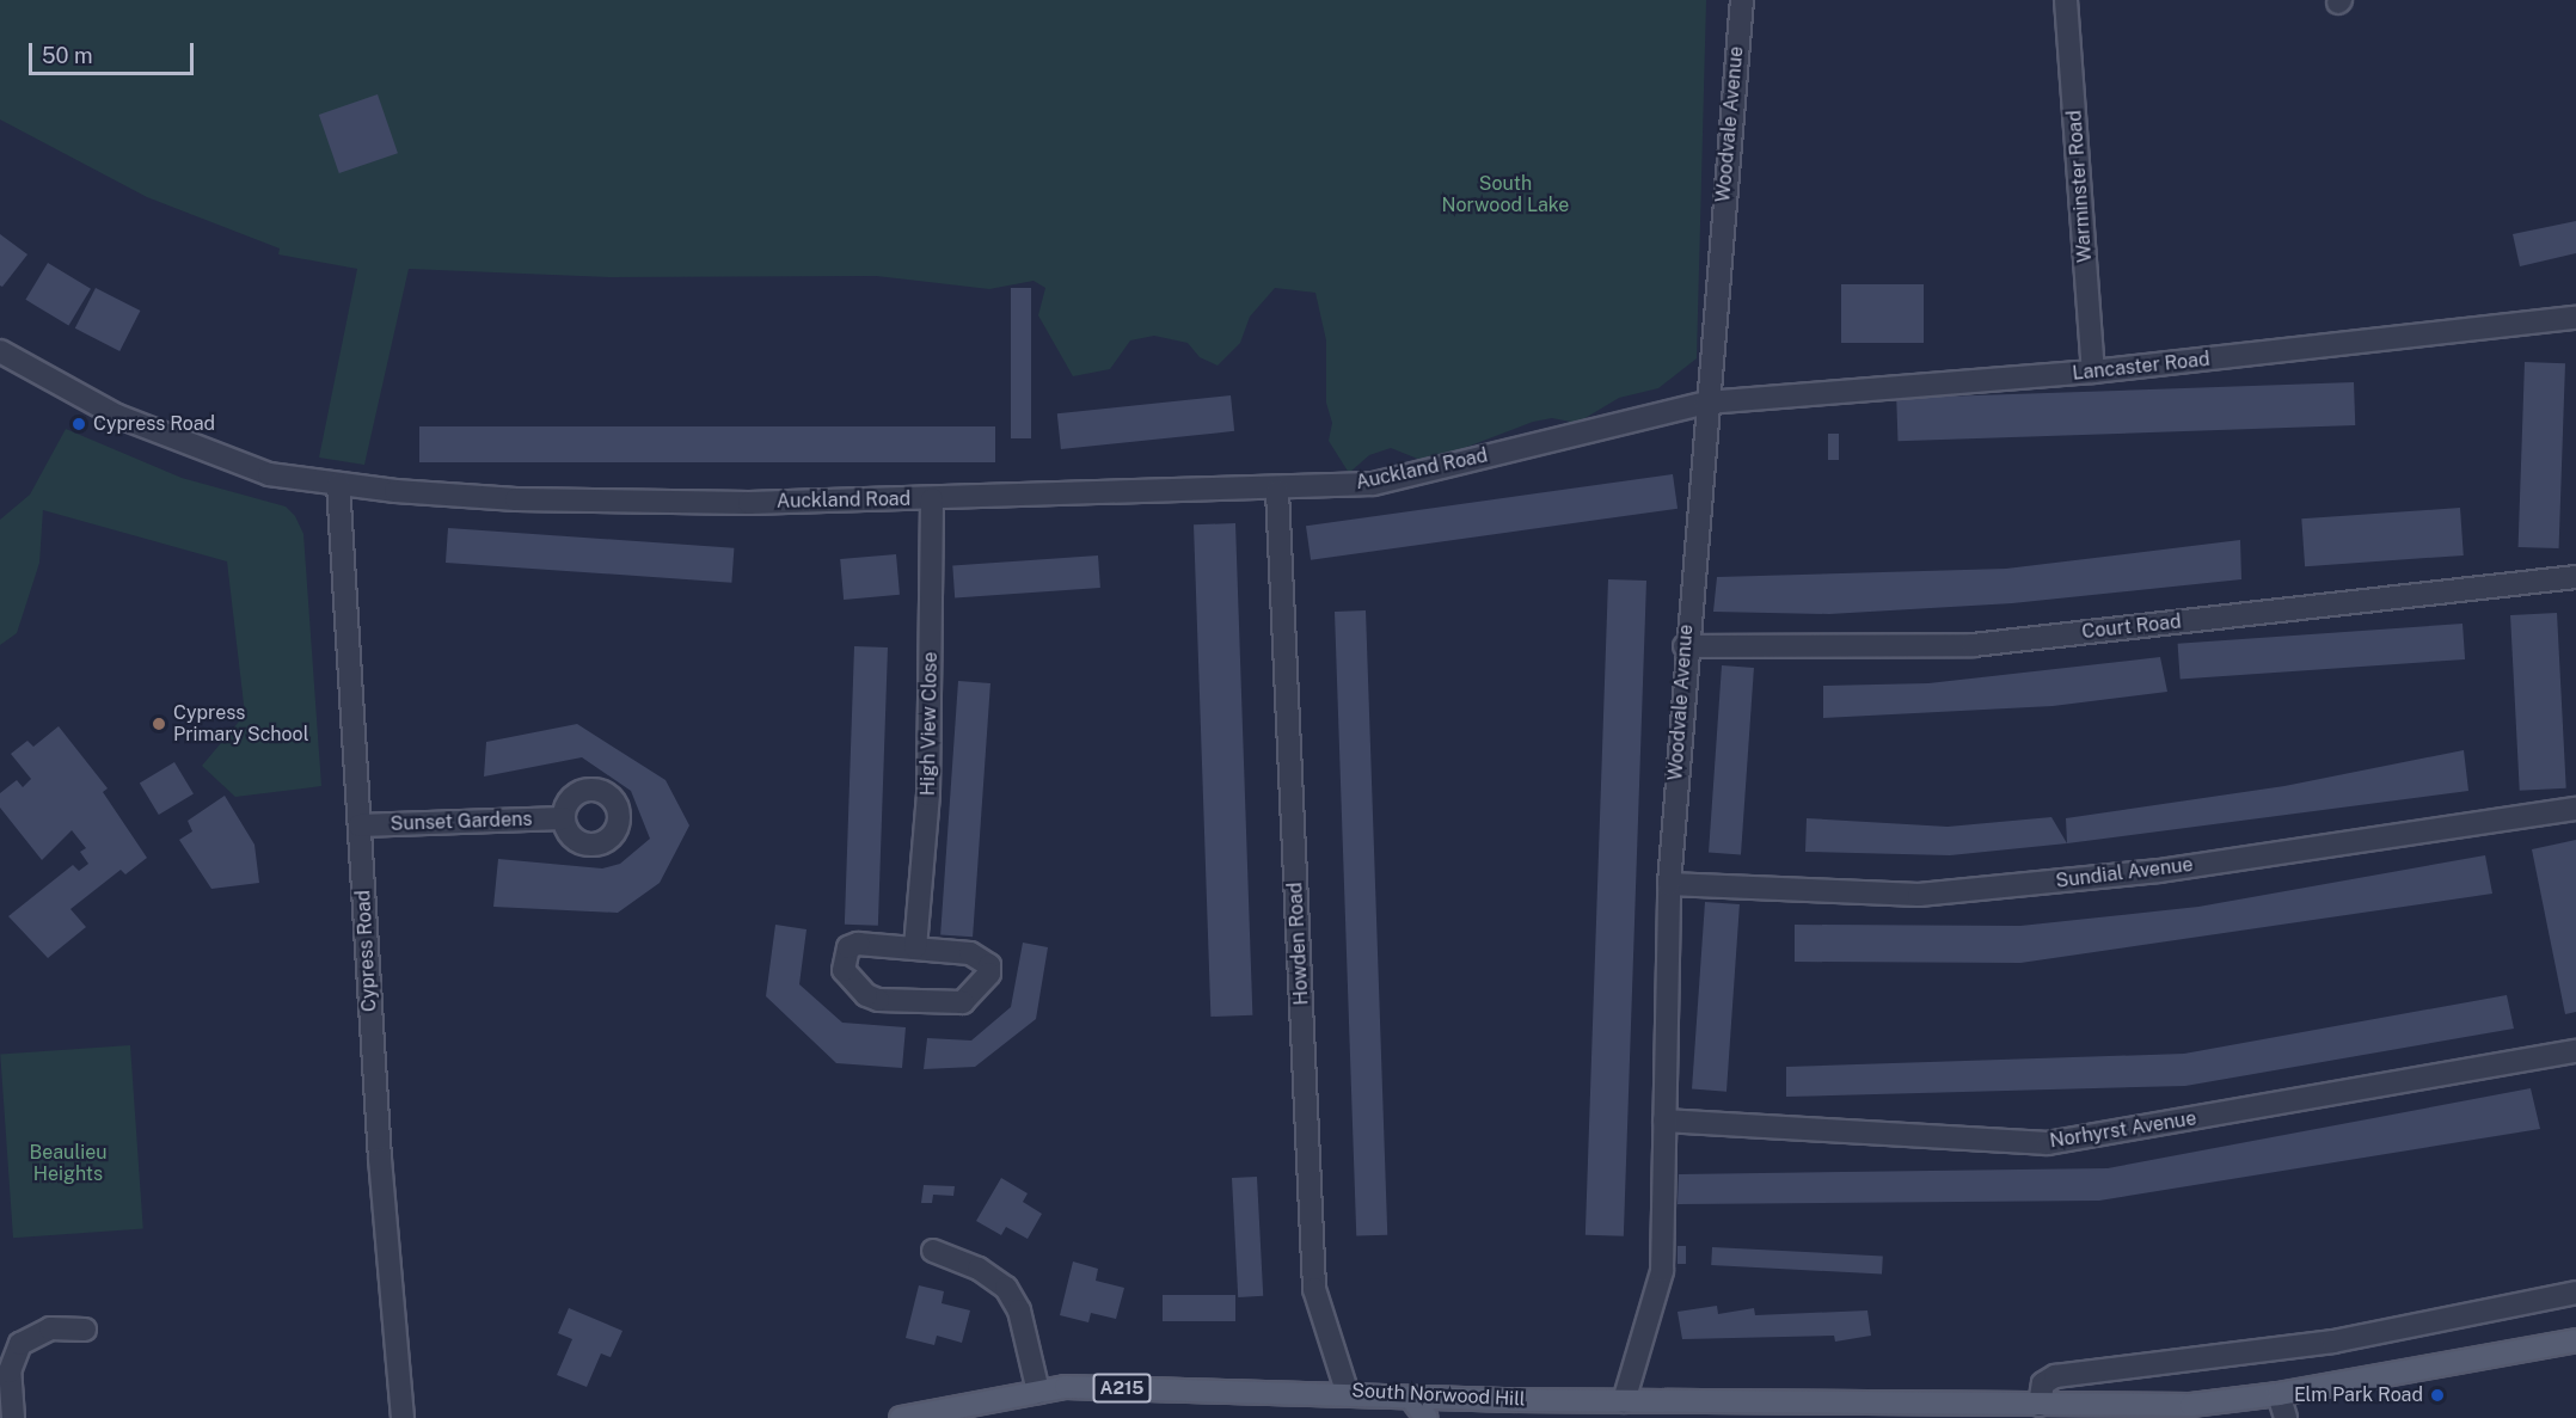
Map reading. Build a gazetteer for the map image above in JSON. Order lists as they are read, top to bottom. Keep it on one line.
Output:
{"streets":{"main road":["A215","South Norwood Hill"],"street":["Woodvale Avenue","Warminster Road","Lancaster Road","Auckland Road","Court Road","High View Close","Sunset Gardens","Sundial Avenue","Howden Road","Cypress Road","Norhyrst Avenue"]},"crossings":[["Woodvale Avenue","Lancaster Road"],["Woodvale Avenue","Auckland Road"],["Woodvale Avenue","Court Road"],["Woodvale Avenue","Sundial Avenue"],["Woodvale Avenue","Norhyrst Avenue"],["Woodvale Avenue","South Norwood Hill"],["Warminster Road","Lancaster Road"],["Lancaster Road","Auckland Road"],["Auckland Road","High View Close"],["Auckland Road","Howden Road"],["Auckland Road","Cypress Road"],["Sunset Gardens","Cypress Road"],["Howden Road","South Norwood Hill"]],"parks":["South Norwood Lake","Beaulieu Heights"],"places":["Cypress Road","Cypress Primary School","Elm Park Road"],"scale_bar":"50 m"}
